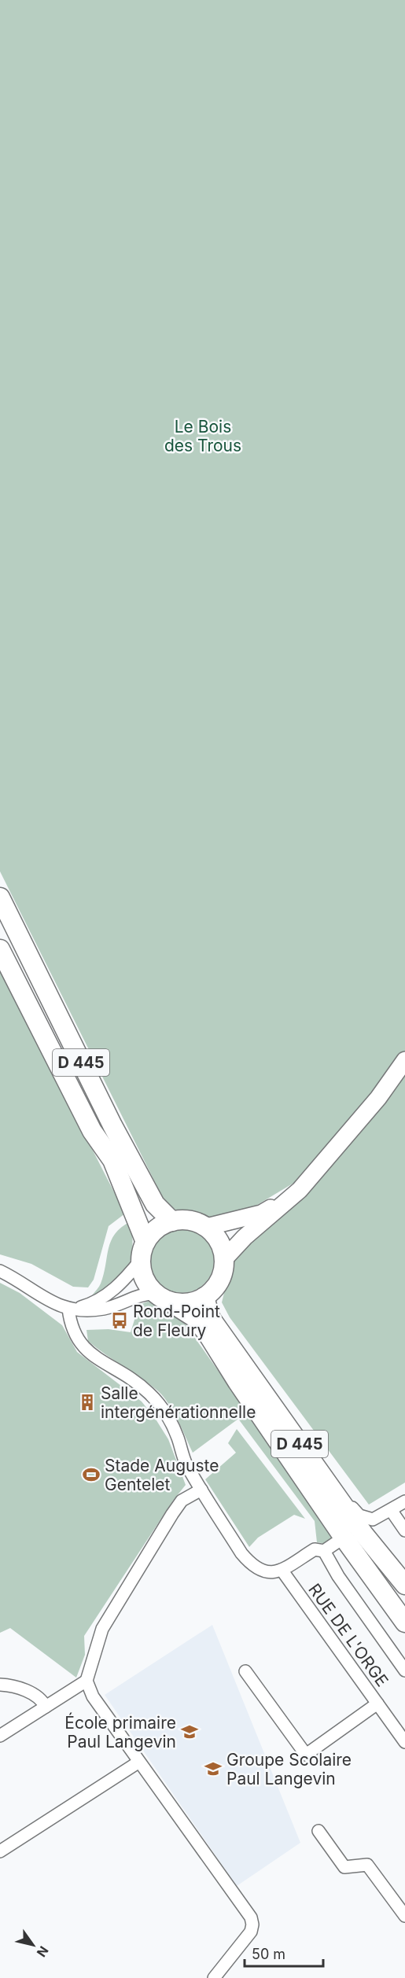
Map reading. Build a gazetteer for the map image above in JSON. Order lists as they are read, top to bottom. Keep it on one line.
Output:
{"streets":{"main road":["D 445"],"street":["RUE DE L'ORGE"]},"parks":["Le Bois des Trous"],"places":{"bus stop":["Rond-Point de Fleury"],"building":["Salle intergénérationnelle"],"sports":["Stade Auguste Gentelet"],"school or university":["École primaire Paul Langevin","Groupe Scolaire Paul Langevin"]},"scale_bar":"50 m","north":"bottom right"}
